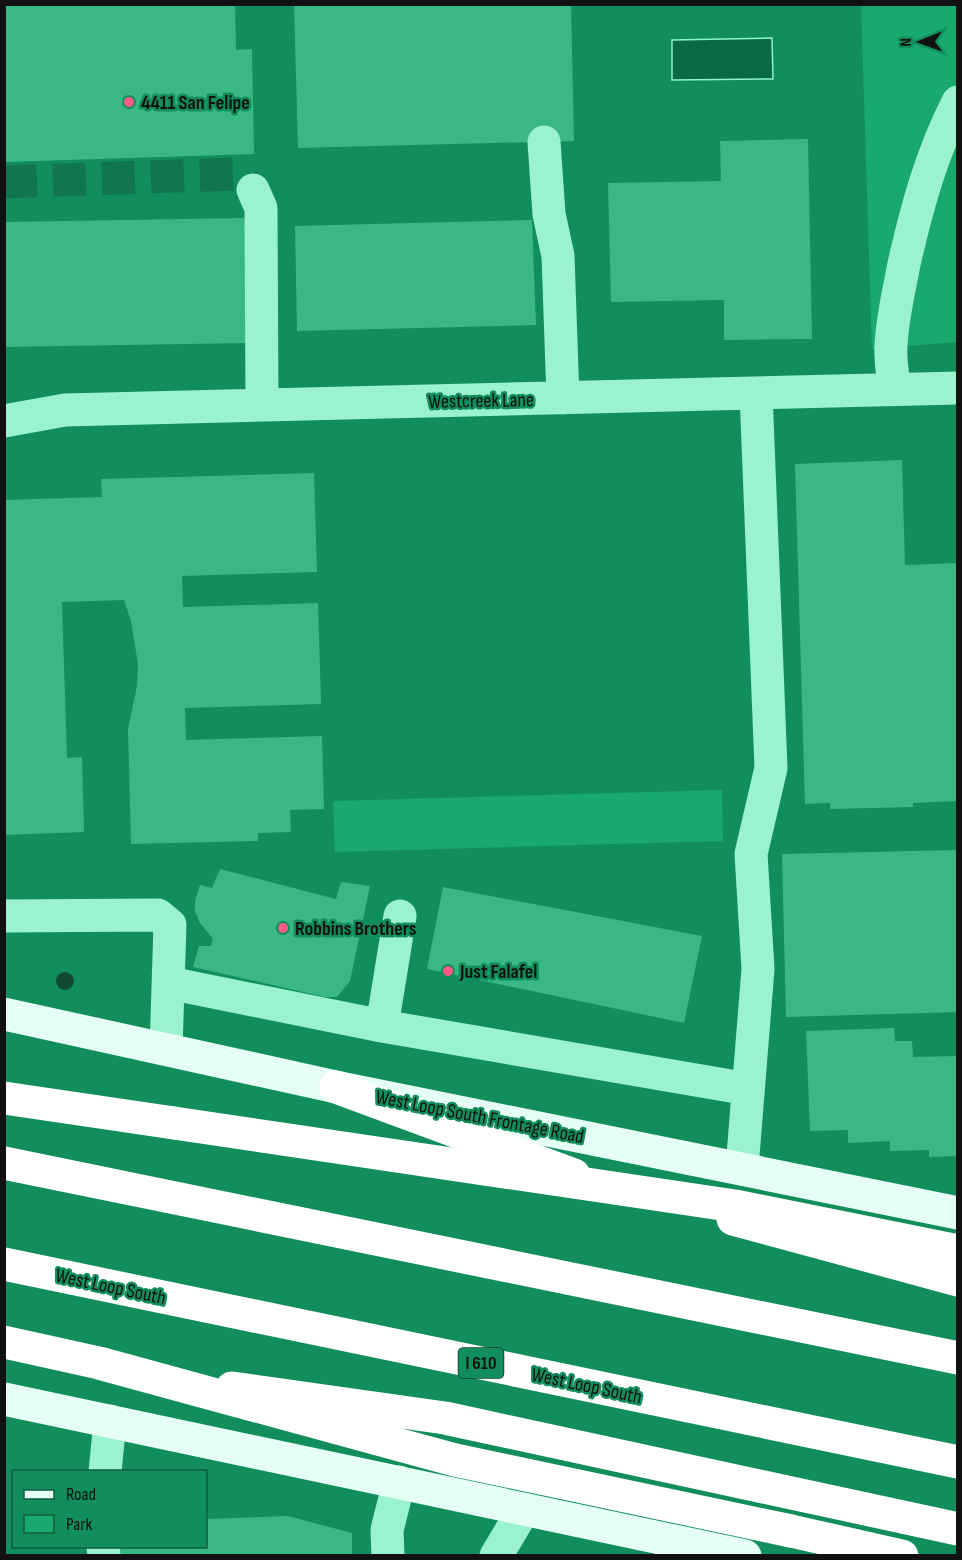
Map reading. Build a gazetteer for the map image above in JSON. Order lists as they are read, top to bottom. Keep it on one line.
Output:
{"streets":{"highway":["West Loop South","I 610"],"main road":["West Loop South Frontage Road"],"street":["Westcreek Lane"]},"places":["4411 San Felipe","Robbins Brothers","Just Falafel"],"legend":["Road","Park"],"north":"left"}
